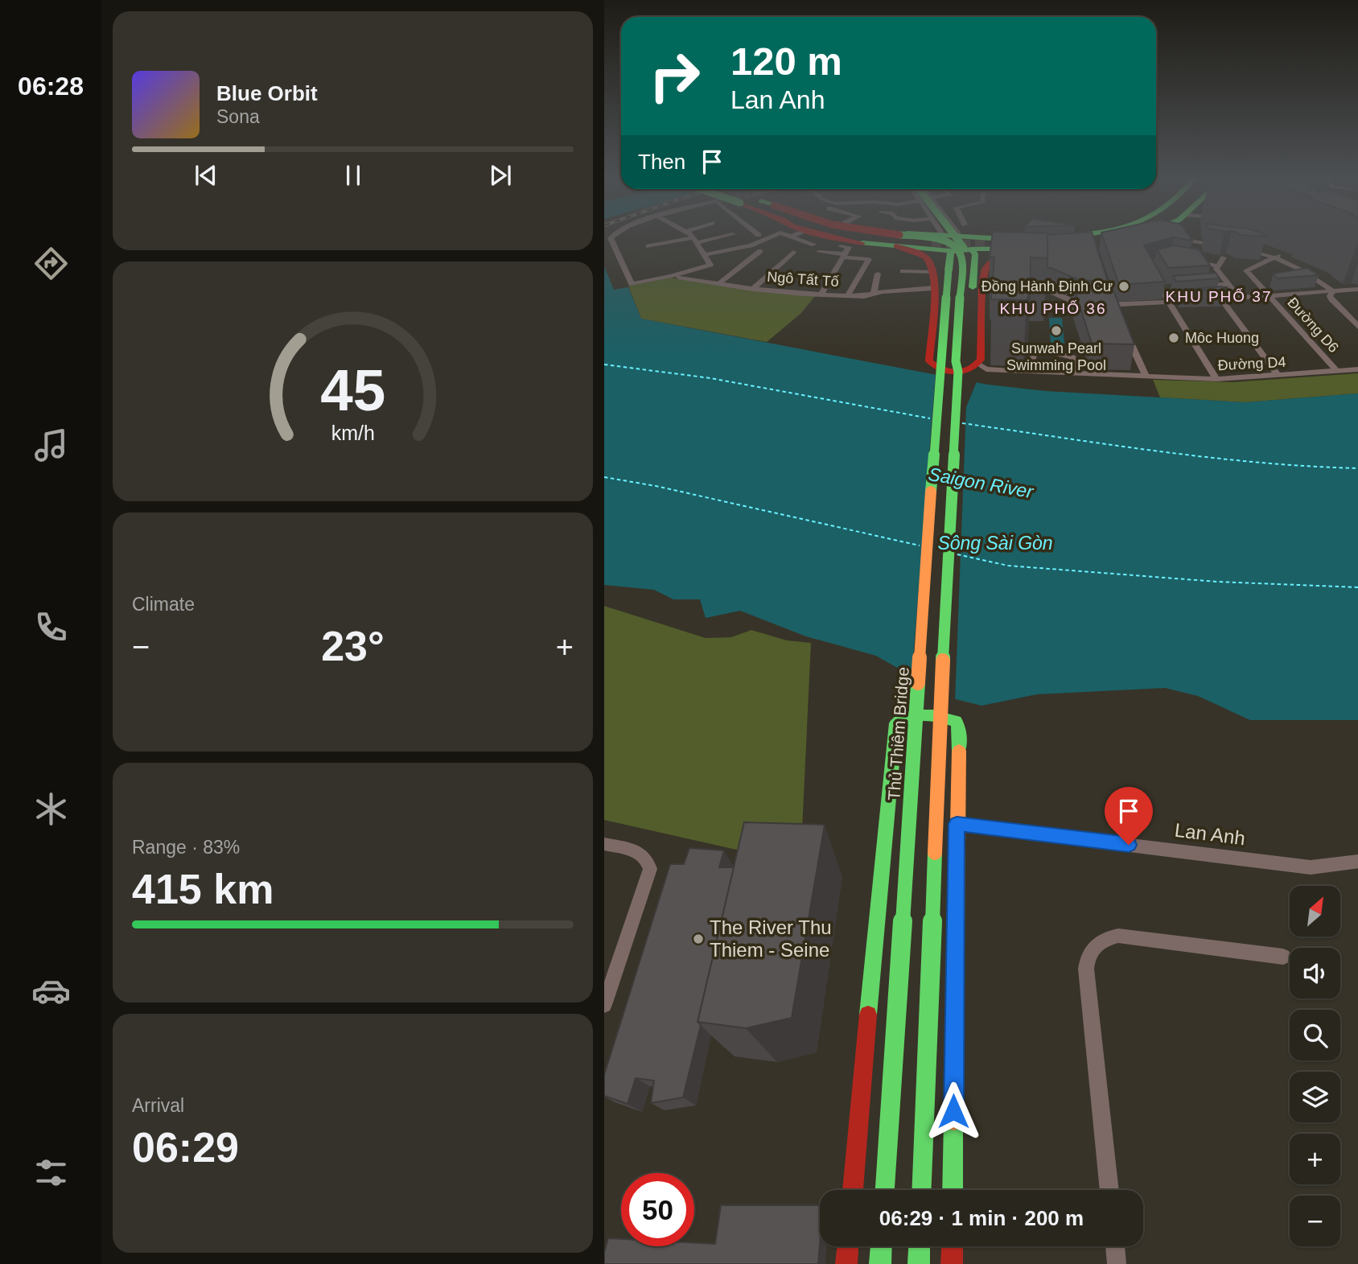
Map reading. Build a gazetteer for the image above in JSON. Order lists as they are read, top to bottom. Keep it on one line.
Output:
{"streets":{"main road":["Thủ Thiêm Bridge"],"street":["Ngô Tất Tố","Đường D6","Đường D4","Lan Anh"]},"crossings":[["Đường D6","Đường D4"]],"districts":["KHU PHỐ 37","KHU PHỐ 36"],"water":["Saigon River","Sông Sài Gòn"],"places":["Đồng Hành Định Cư","Sunwah Pearl Swimming Pool","Môc Huong","The River Thu Thiem - Seine"],"north":"top right","page":{"tabs":"06:28","turn":["120 m","Lan Anh"],"song":["Blue Orbit","Sona"],"then":"Then","tile":["Climate",["Range · 83%","415 km"],["Arrival","06:29"]],"heat":["−","23°","+"],"map_buttons":["+","−"],"limit":"50","trip":"06:29 · 1 min · 200 m","gauge":["45","km/h"]}}
